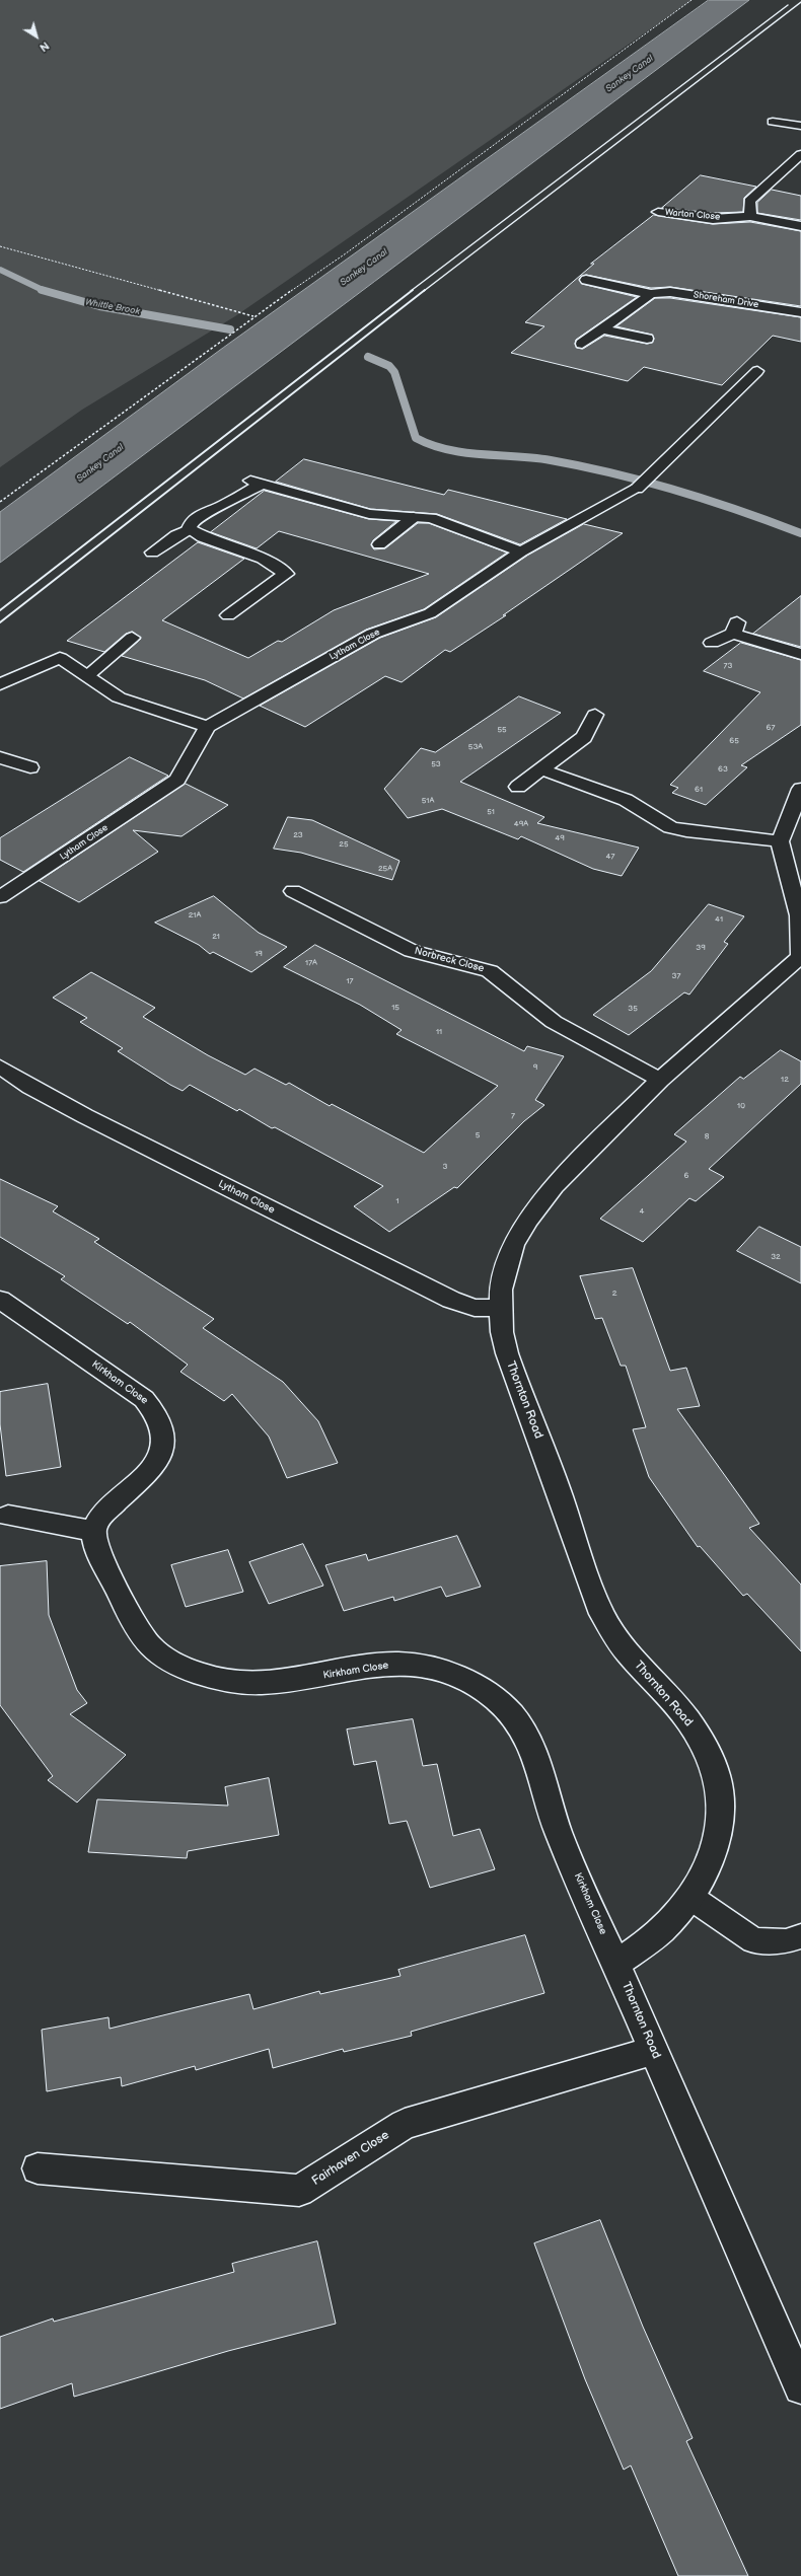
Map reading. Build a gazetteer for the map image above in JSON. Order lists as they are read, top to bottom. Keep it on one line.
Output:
{"streets":{"street":["Warton Close","Shoreham Drive","Lytham Close","Norbreck Close","Kirkham Close","Thornton Road","Fairhaven Close"]},"crossings":[["Lytham Close","Thornton Road"],["Kirkham Close","Thornton Road"],["Thornton Road","Fairhaven Close"]],"water":["Sankey Canal","Whittle Brook"],"house_numbers":["73","67","55","65","53A","53","63","61","51A","51","49A","23","49","25","47","25A","21A","41","21","39","19","17A","37","17","15","35","11","9","12","10","7","5","8","3","6","1","4","32","2"],"north":"bottom right"}
